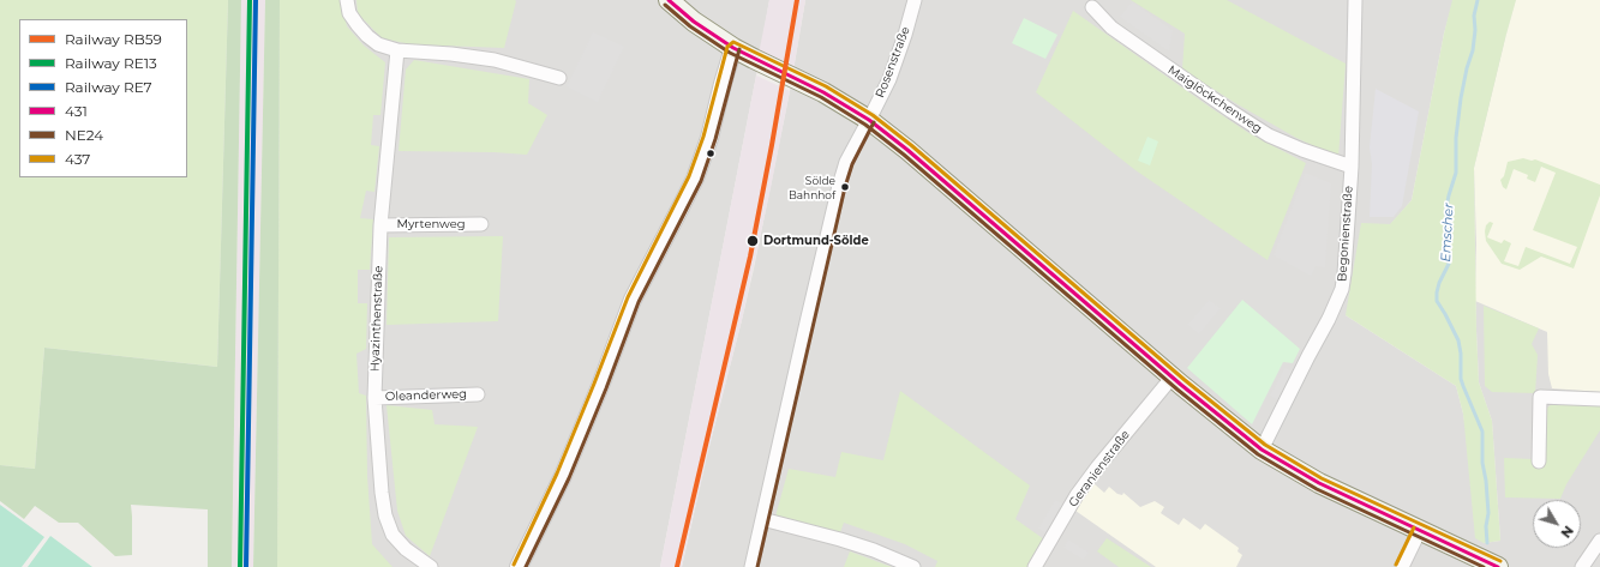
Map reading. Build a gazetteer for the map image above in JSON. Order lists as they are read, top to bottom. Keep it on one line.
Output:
{"streets":{"street":["Rosenstraße","Maiglöckchenweg","Myrtenweg","Begonienstraße","Hyazinthenstraße","Oleanderweg","Geranienstraße"]},"crossings":[["Maiglöckchenweg","Begonienstraße"],["Myrtenweg","Hyazinthenstraße"],["Hyazinthenstraße","Oleanderweg"]],"water":["Emscher"],"places":["Sölde Bahnhof","Dortmund-Sölde"],"lines":["rail line RB59","rail line RE13","rail line RE7","transit line 431","transit line NE24","transit line 437"],"legend":["Railway RB59","Railway RE13","Railway RE7","431","NE24","437"],"north":"bottom right"}
